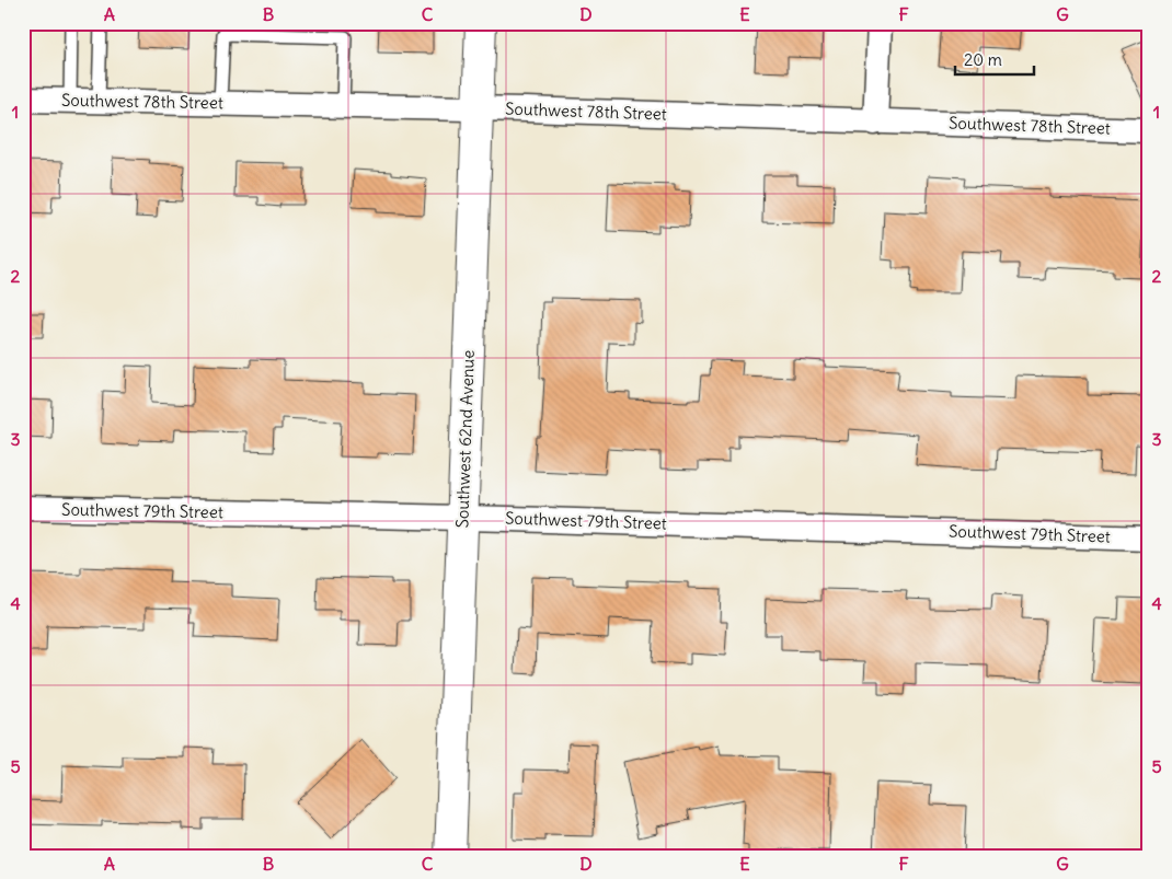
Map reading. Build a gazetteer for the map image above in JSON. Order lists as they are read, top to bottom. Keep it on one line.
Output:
{"streets":{"street":["Southwest 78th Street","Southwest 62nd Avenue","Southwest 79th Street"]},"crossings":[["Southwest 78th Street","Southwest 62nd Avenue"],["Southwest 62nd Avenue","Southwest 79th Street"]],"scale_bar":"20 m","grid":{"columns":["A","B","C","D","E","F","G"],"rows":["1","2","3","4","5"]}}
